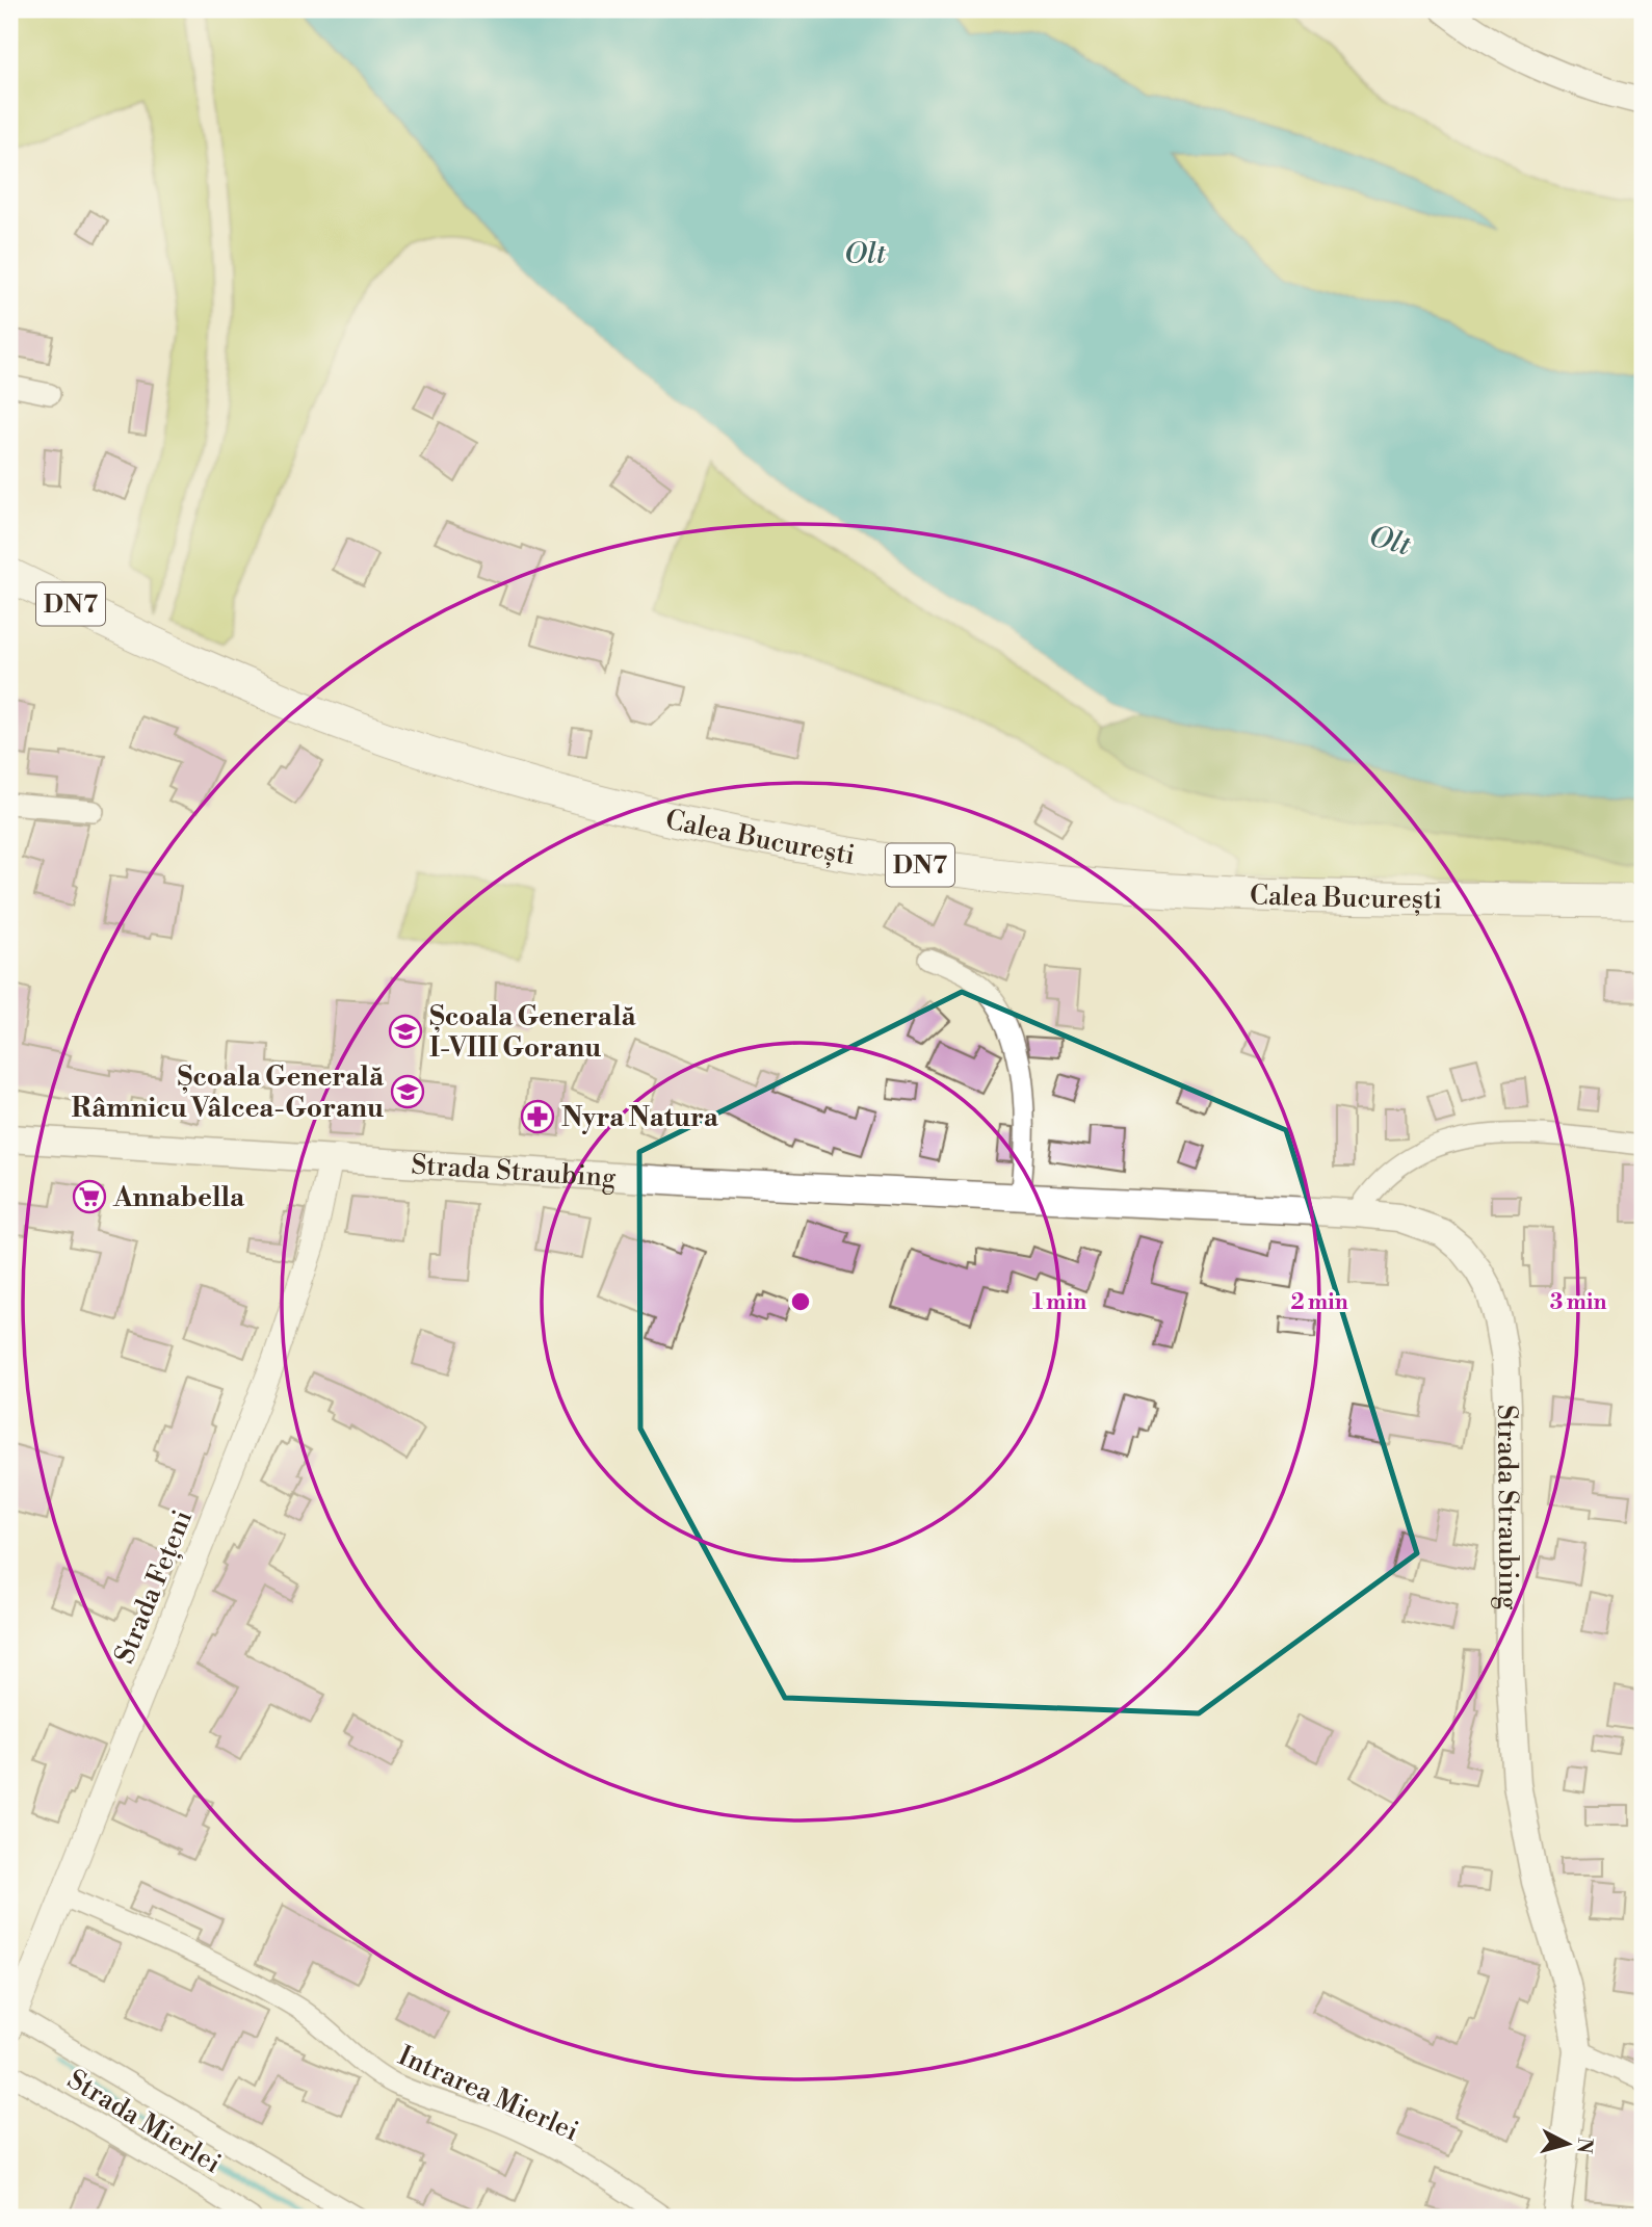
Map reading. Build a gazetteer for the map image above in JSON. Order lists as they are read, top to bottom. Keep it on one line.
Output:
{"streets":{"highway":["DN7","Calea București"],"main road":["Strada Straubing"],"street":["Strada Fețeni","Intrarea Mierlei","Strada Mierlei"]},"crossings":[["Strada Straubing","Strada Fețeni"],["Strada Fețeni","Intrarea Mierlei"]],"water":["Olt"],"places":{"school or university":["Școala Generală I-VIII Goranu","Școala Generală Râmnicu Vâlcea-Goranu"],"pharmacy":["Nyra Natura"],"supermarket":["Annabella"]},"north":"right","rings":["1 min","2 min","3 min"]}
